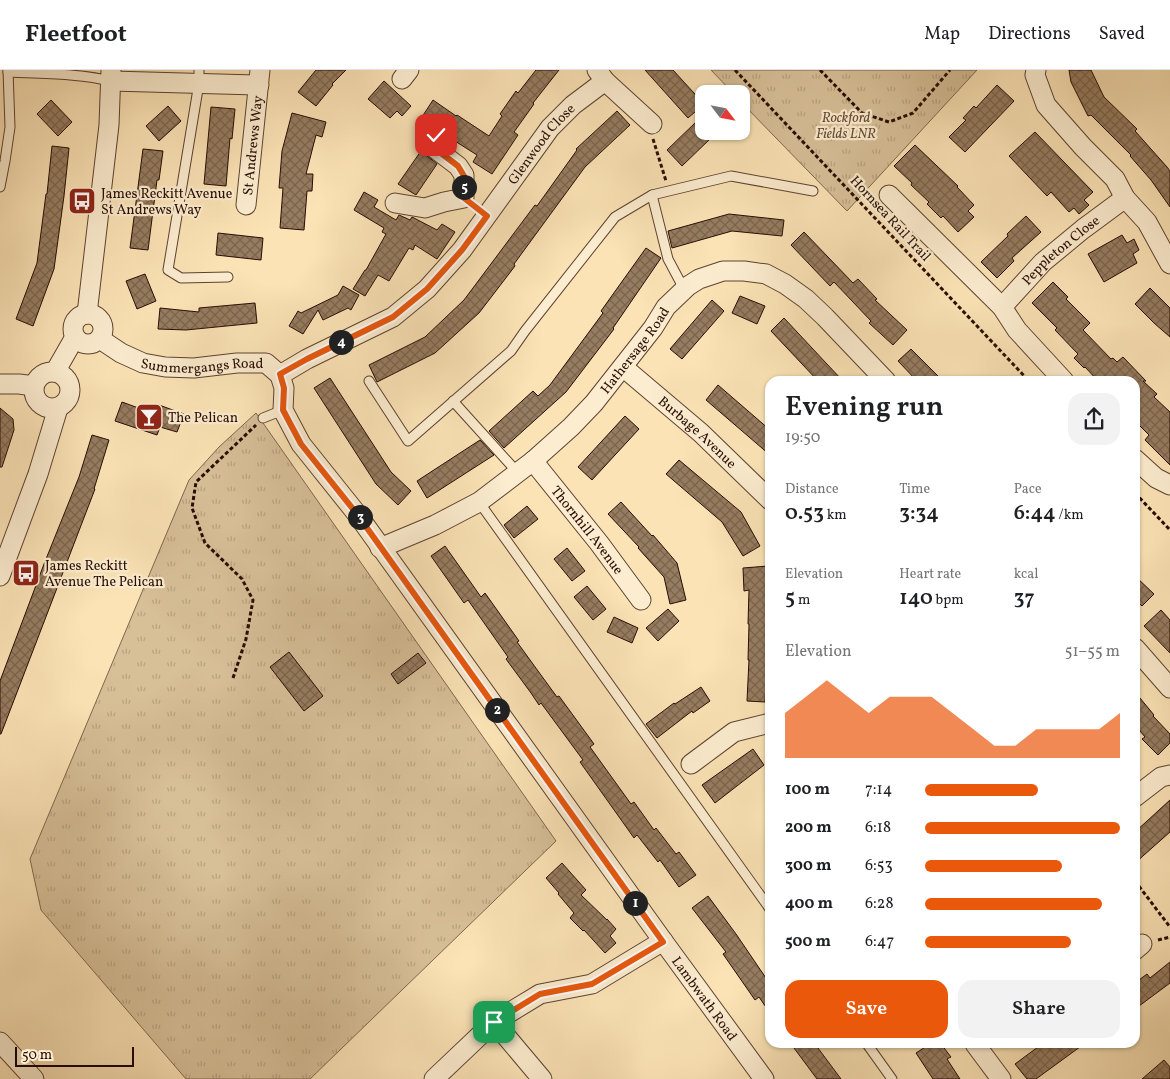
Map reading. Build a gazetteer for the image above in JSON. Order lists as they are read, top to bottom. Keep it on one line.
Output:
{"streets":{"street":["Glenwood Close","St Andrews Way","Peppleton Close","Hathersage Road","Summergangs Road","Burbage Avenue","Thornhill Avenue","Lambwath Road"],"path":["Hornsea Rail Trail"]},"crossings":[["Glenwood Close","Summergangs Road"],["Glenwood Close","Lambwath Road"],["Hathersage Road","Burbage Avenue"],["Hathersage Road","Thornhill Avenue"],["Hathersage Road","Lambwath Road"],["Summergangs Road","Lambwath Road"]],"parks":["Rockford Fields LNR"],"places":{"bus stop":["James Reckitt Avenue St Andrews Way","James Reckitt Avenue The Pelican"],"bar":["The Pelican"]},"scale_bar":"50 m","north":"bottom right","page":{"header":"Fleetfoot","nav":["Map","Directions","Saved"],"pins":["5","4","3","2","1"],"heading":["Evening run","19:50"],"stats":[["Distance","0.53 km"],["Time","3:34"],["Pace","6:44 /km"],["Elevation","5 m"],["Heart rate","140 bpm"],["kcal","37"]],"chart":["Elevation","51–55 m"],"list":[{"name":"100 m","note":"7:14"},{"name":"200 m","note":"6:18"},{"name":"300 m","note":"6:53"},{"name":"400 m","note":"6:28"},{"name":"500 m","note":"6:47"}],"buttons":["Save","Share"],"scale":"50 m"}}
